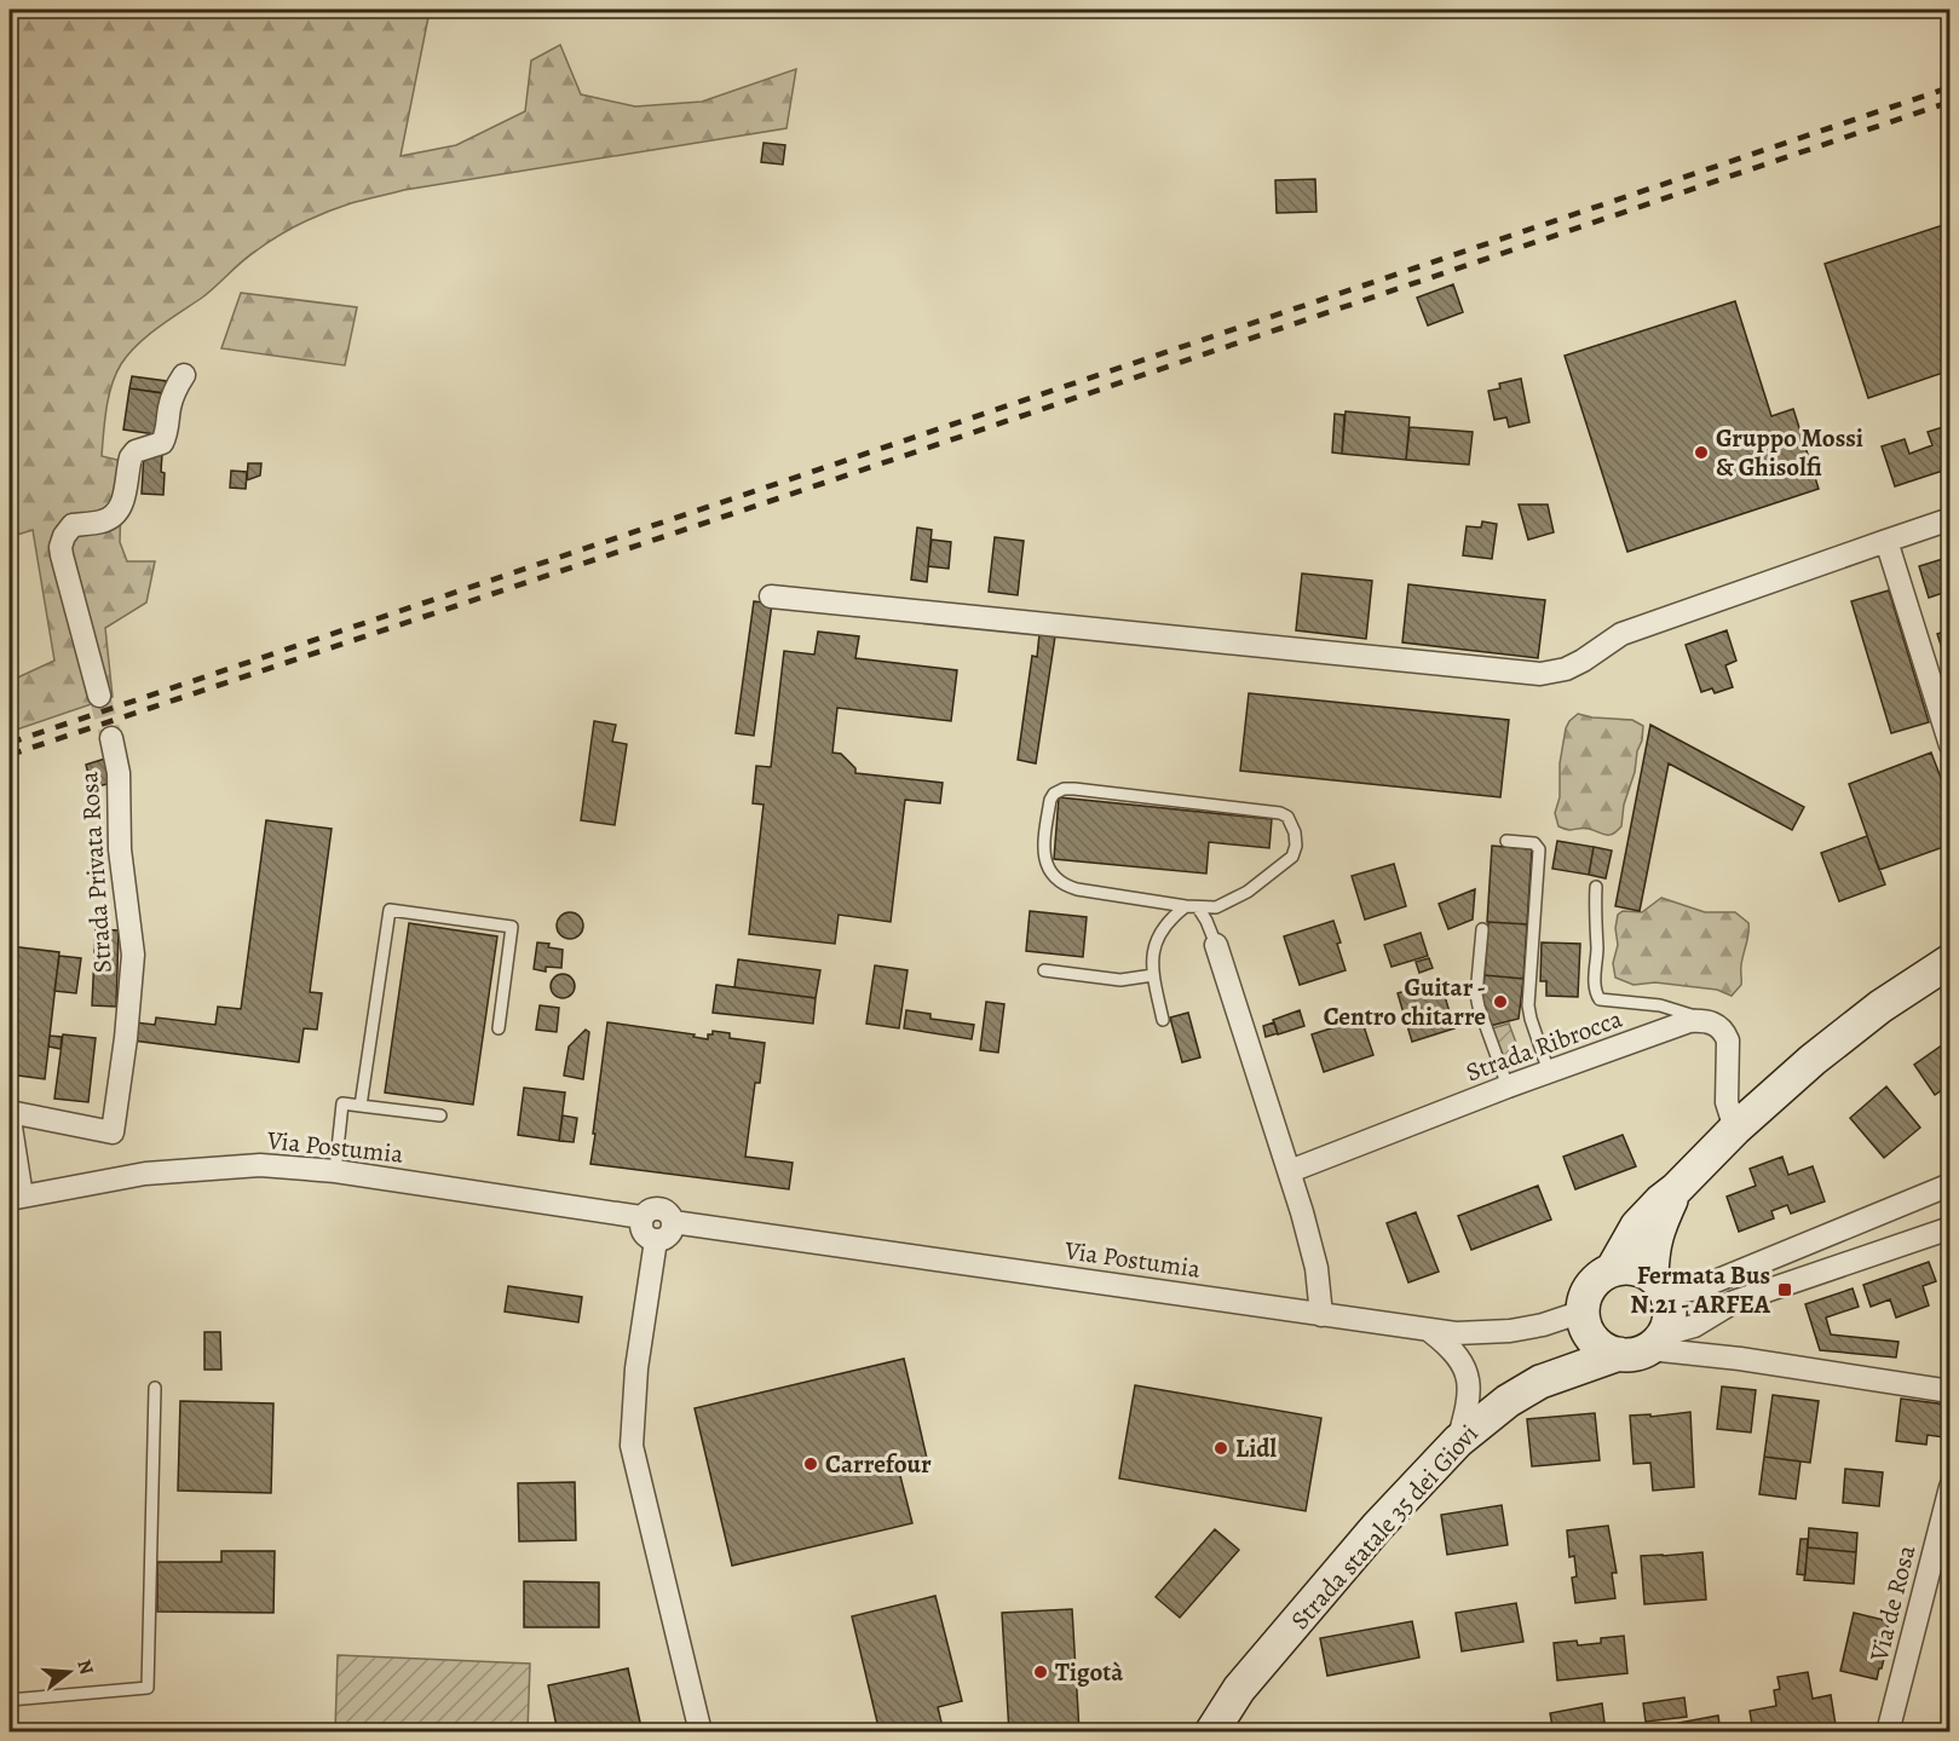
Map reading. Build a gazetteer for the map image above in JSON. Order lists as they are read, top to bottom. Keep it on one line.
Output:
{"streets":{"main road":["Strada statale 35 dei Giovi"],"street":["Strada Privata Rosa","Strada Ribrocca","Via Postumia","Via de Rosa"]},"crossings":[["Via Postumia","Strada statale 35 dei Giovi"]],"places":{"other":["Gruppo Mossi & Ghisolfi","Guitar - Centro chitarre","Lidl","Carrefour","Tigotà"],"transit":["Fermata Bus N.21 - ARFEA"]},"north":"right"}
